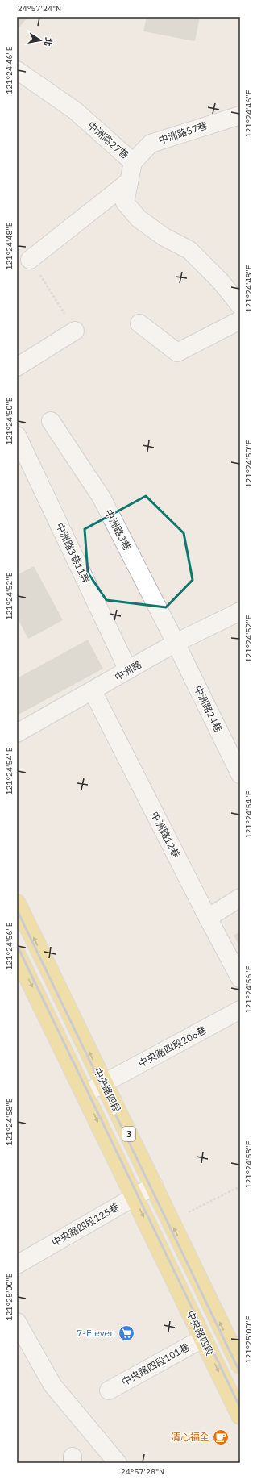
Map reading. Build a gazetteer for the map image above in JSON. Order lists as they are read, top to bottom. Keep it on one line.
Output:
{"streets":{"main road":["中央路四段","3"],"street":["中洲路57巷","中洲路27巷","中洲路3巷","中洲路3巷11弄","中洲路","中洲路24巷","中洲路12巷","中央路四段206巷","中央路四段125巷","中央路四段101巷"]},"crossings":[["中洲路57巷","中洲路27巷"],["中洲路3巷","中洲路"],["中洲路3巷","中洲路24巷"],["中洲路3巷11弄","中洲路"],["中洲路","中洲路24巷"],["中洲路","中洲路12巷"],["中央路四段206巷","中央路四段"],["中央路四段","中央路四段125巷"],["中央路四段","中央路四段101巷"]],"places":{"supermarket":["7-Eleven"],"cafe":["清心福全"]},"north":"right","coordinates":["24°57'24\"N","121°24'46\"E","121°24'48\"E","121°24'50\"E","121°24'52\"E","121°24'54\"E","121°24'56\"E","121°24'58\"E","121°25'00\"E","24°57'28\"N"]}
